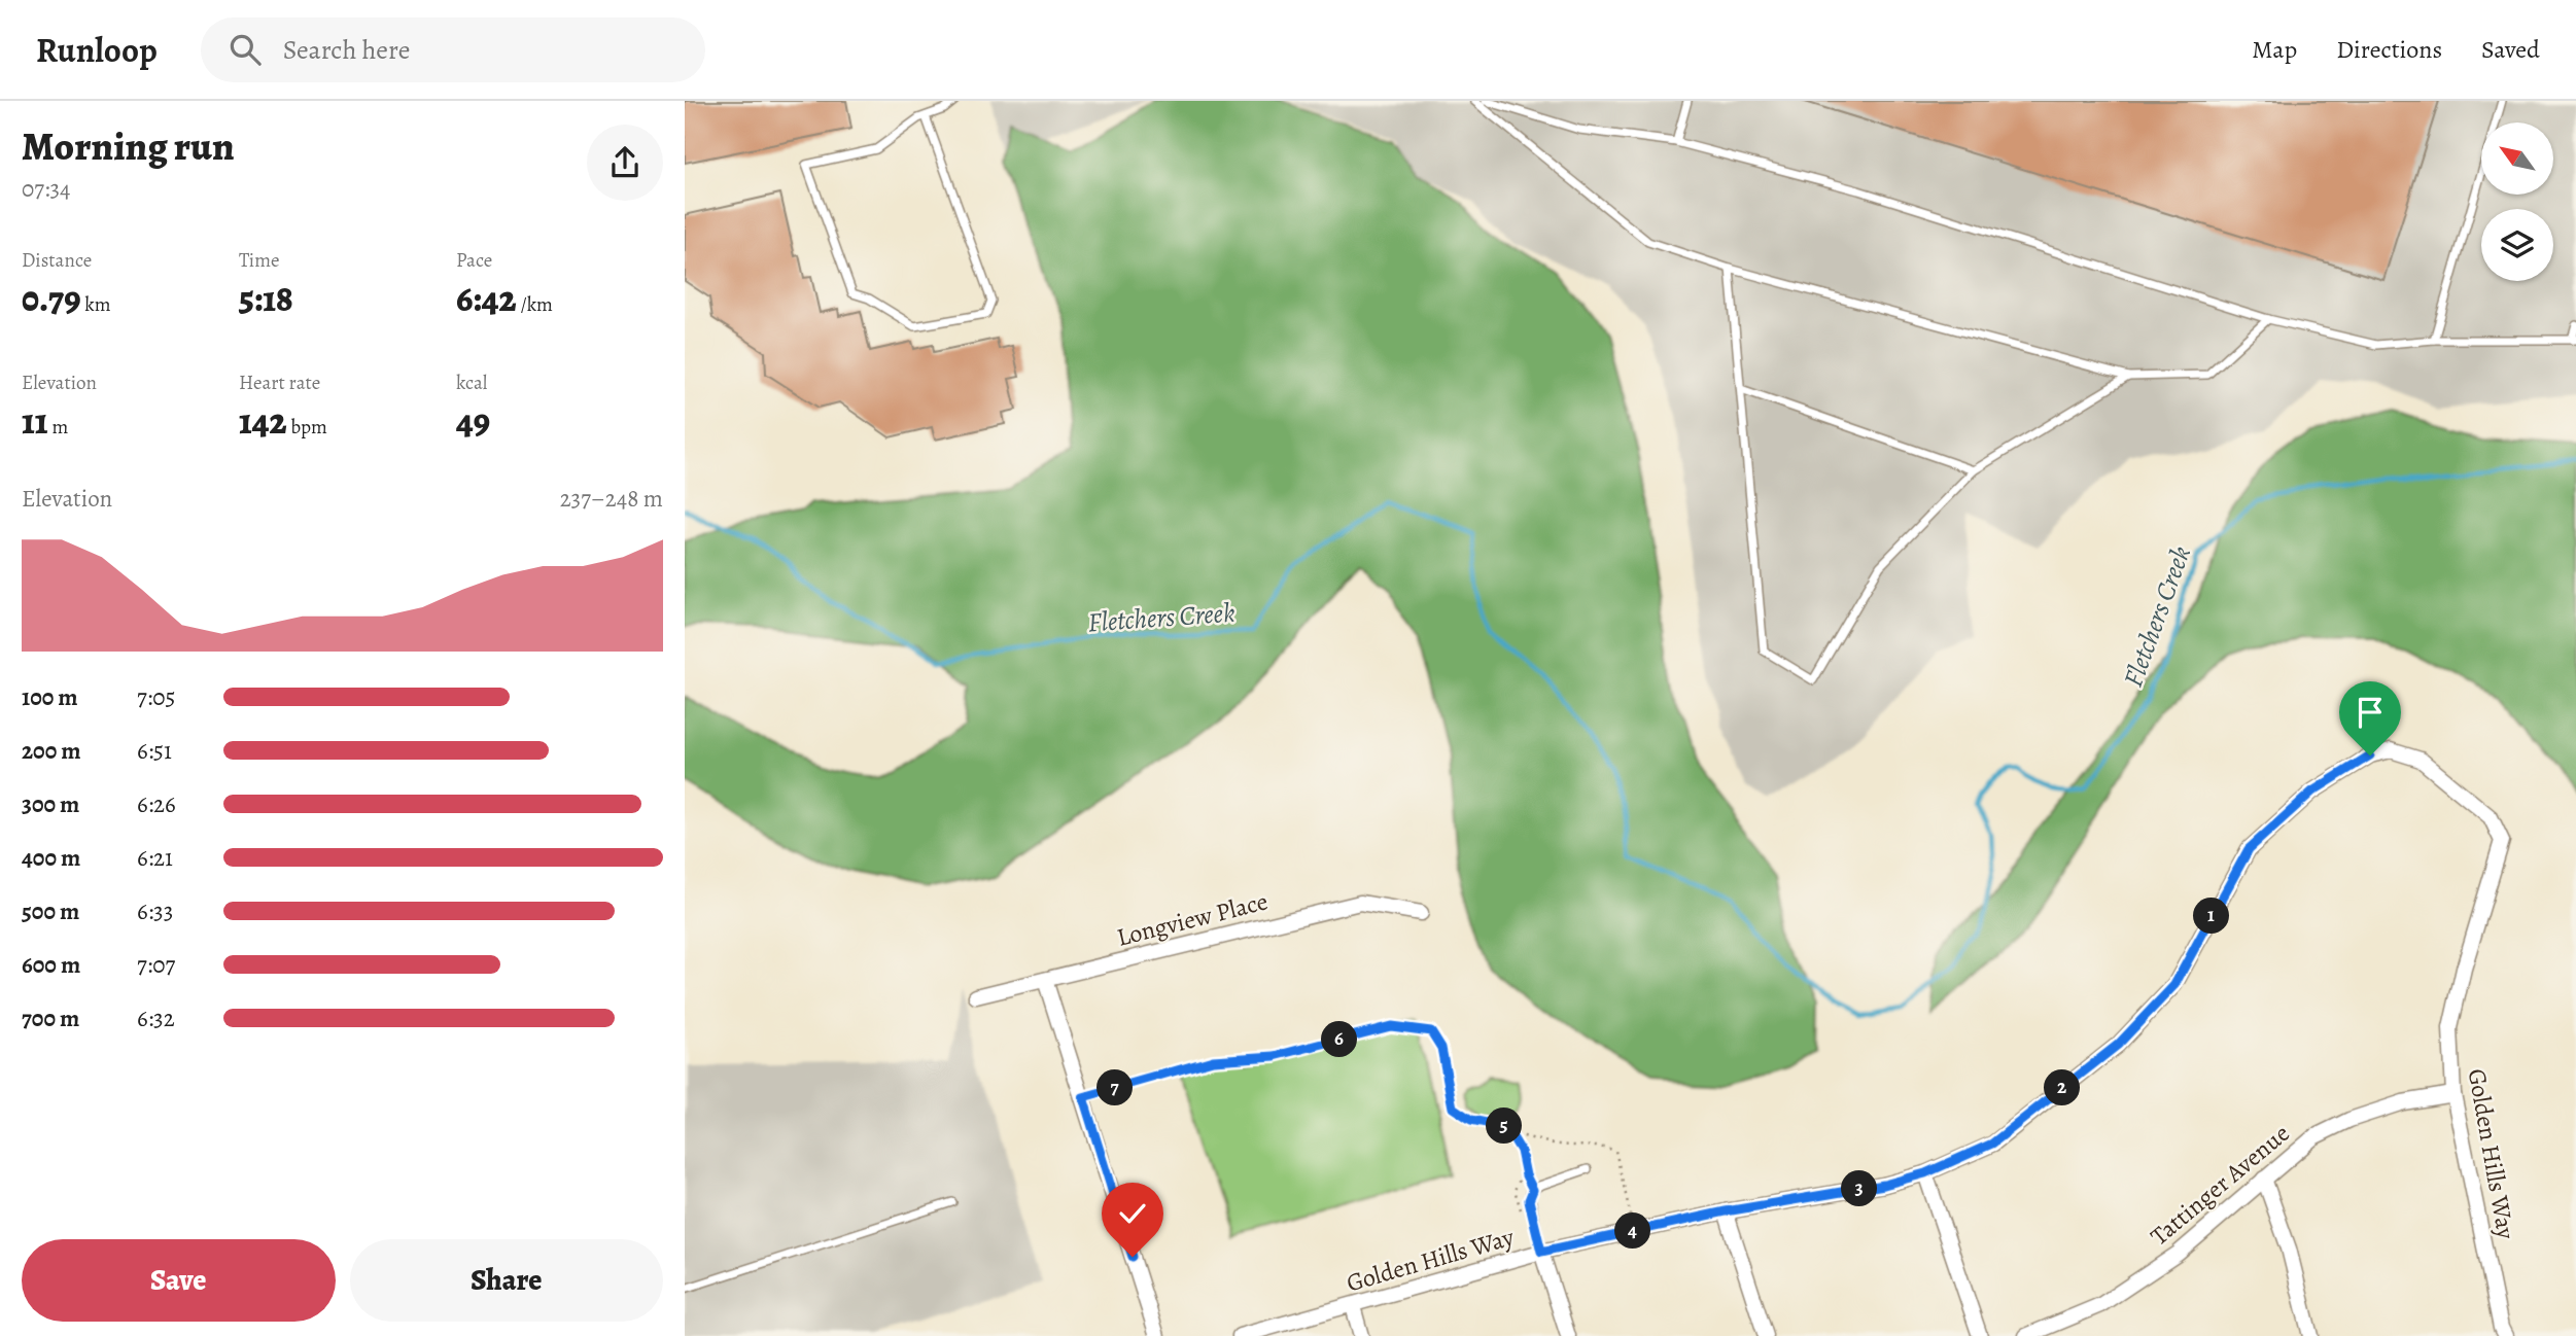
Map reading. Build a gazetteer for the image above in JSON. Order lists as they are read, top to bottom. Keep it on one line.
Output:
{"streets":{"street":["Longview Place","Golden Hills Way","Tattinger Avenue"]},"crossings":[["Golden Hills Way","Tattinger Avenue"]],"water":["Fletchers Creek"],"north":"top left","page":{"header":"Runloop","search":"Search here","nav":["Map","Directions","Saved"],"heading":["Morning run","07:34"],"stats":[["Distance","0.79 km"],["Time","5:18"],["Pace","6:42 /km"],["Elevation","11 m"],["Heart rate","142 bpm"],["kcal","49"]],"chart":["Elevation","237–248 m"],"list":[{"name":"100 m","note":"7:05"},{"name":"200 m","note":"6:51"},{"name":"300 m","note":"6:26"},{"name":"400 m","note":"6:21"},{"name":"500 m","note":"6:33"},{"name":"600 m","note":"7:07"},{"name":"700 m","note":"6:32"}],"pins":["1","6","2","7","5","3","4"],"buttons":["Save","Share"]}}
